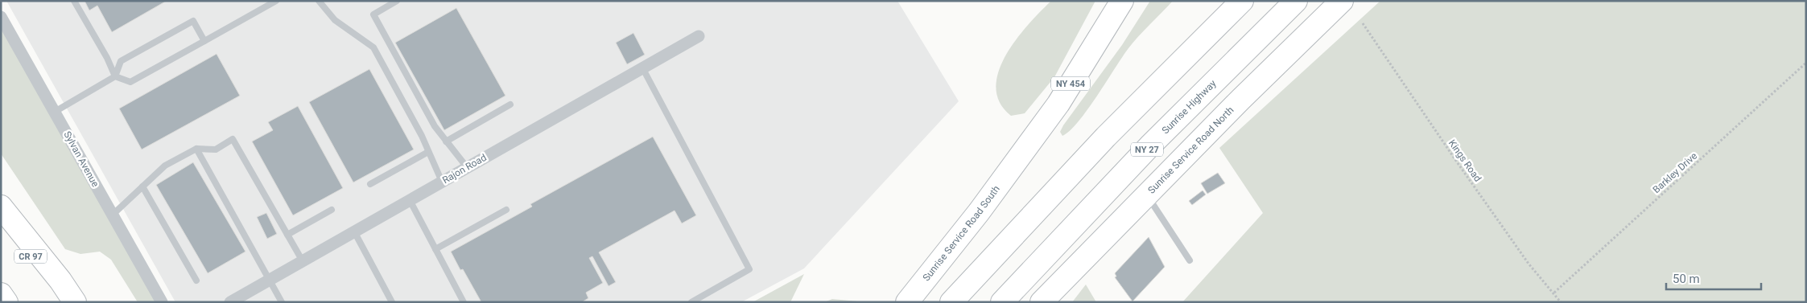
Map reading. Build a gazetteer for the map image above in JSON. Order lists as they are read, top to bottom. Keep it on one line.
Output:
{"streets":{"highway":["NY 454","Sunrise Highway","NY 27","Sunrise Service Road North","Sunrise Service Road South","CR 97"],"street":["Sylvan Avenue","Rajon Road"],"path":["Kings Road","Barkley Drive"]},"crossings":[["Kings Road","Barkley Drive"]],"scale_bar":"50 m"}
